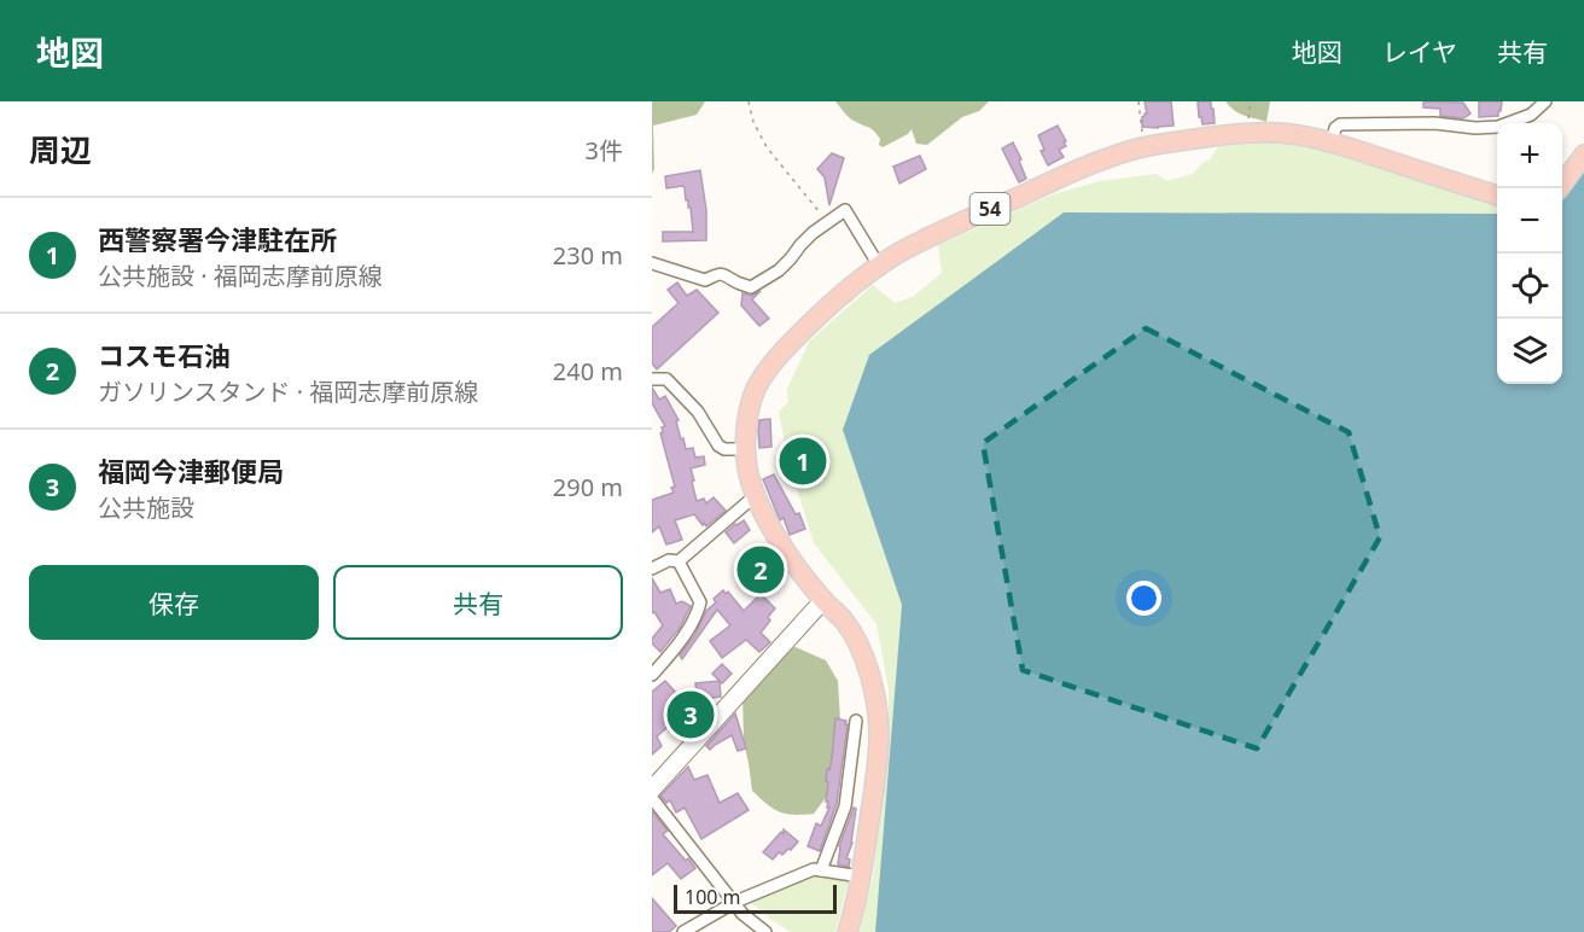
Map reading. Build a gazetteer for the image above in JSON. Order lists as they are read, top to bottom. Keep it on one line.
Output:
{"streets":{"main road":["54"]},"scale_bar":"100 m","page":{"header":"地図","nav":["地図","レイヤ","共有"],"heading":["周辺","3件"],"map_buttons":["+","−"],"list":[{"mark":"1","name":"西警察署今津駐在所","note":"公共施設 · 福岡志摩前原線","value":"230 m"},{"mark":"2","name":"コスモ石油","note":"ガソリンスタンド · 福岡志摩前原線","value":"240 m"},{"mark":"3","name":"福岡今津郵便局","note":"公共施設","value":"290 m"}],"pins":["1","2","3"],"buttons":["保存","共有"],"scale":"100 m"}}
